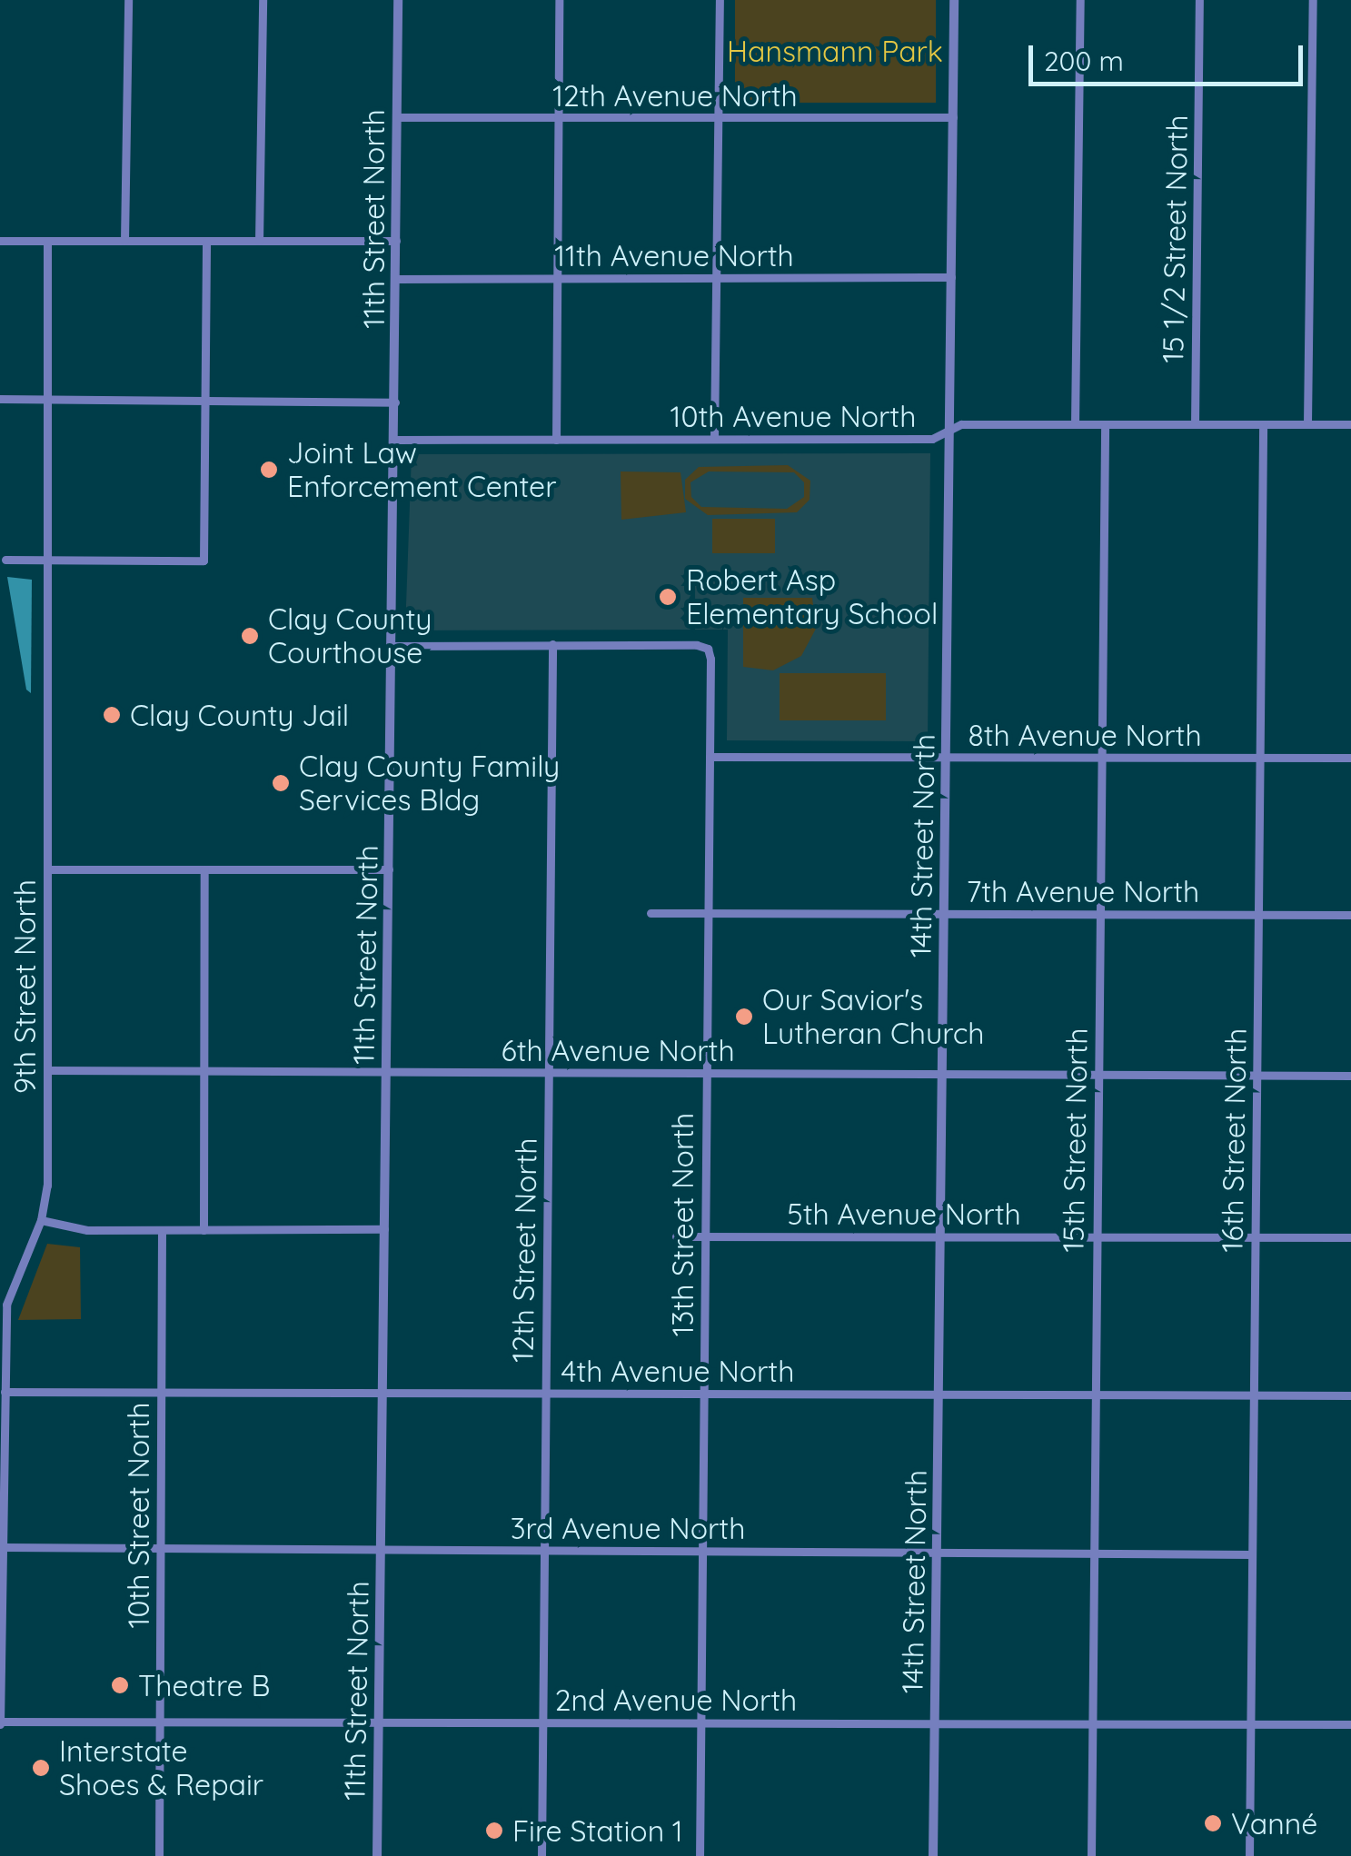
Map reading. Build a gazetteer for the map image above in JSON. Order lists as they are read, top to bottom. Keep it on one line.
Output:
{"streets":{"street":["12th Avenue North","11th Street North","15 1/2 Street North","11th Avenue North","10th Avenue North","8th Avenue North","14th Street North","7th Avenue North","9th Street North","6th Avenue North","15th Street North","16th Street North","5th Avenue North","13th Street North","12th Street North","4th Avenue North","10th Street North","3rd Avenue North","2nd Avenue North"]},"crossings":[["12th Avenue North","11th Street North"],["12th Avenue North","14th Street North"],["11th Street North","11th Avenue North"],["11th Street North","10th Avenue North"],["11th Street North","6th Avenue North"],["11th Street North","4th Avenue North"],["11th Street North","3rd Avenue North"],["11th Street North","2nd Avenue North"],["15 1/2 Street North","10th Avenue North"],["11th Avenue North","14th Street North"],["10th Avenue North","14th Street North"],["10th Avenue North","15th Street North"],["10th Avenue North","16th Street North"],["8th Avenue North","14th Street North"],["8th Avenue North","15th Street North"],["8th Avenue North","16th Street North"],["8th Avenue North","13th Street North"],["14th Street North","7th Avenue North"],["14th Street North","6th Avenue North"],["14th Street North","5th Avenue North"],["14th Street North","4th Avenue North"],["14th Street North","3rd Avenue North"],["14th Street North","2nd Avenue North"],["7th Avenue North","15th Street North"],["7th Avenue North","16th Street North"],["7th Avenue North","13th Street North"],["9th Street North","6th Avenue North"],["9th Street North","4th Avenue North"],["9th Street North","3rd Avenue North"],["9th Street North","2nd Avenue North"],["6th Avenue North","15th Street North"],["6th Avenue North","16th Street North"],["6th Avenue North","13th Street North"],["6th Avenue North","12th Street North"],["15th Street North","5th Avenue North"],["15th Street North","4th Avenue North"],["15th Street North","3rd Avenue North"],["15th Street North","2nd Avenue North"],["16th Street North","5th Avenue North"],["16th Street North","4th Avenue North"],["16th Street North","3rd Avenue North"],["16th Street North","2nd Avenue North"],["5th Avenue North","13th Street North"],["13th Street North","12th Street North"],["13th Street North","4th Avenue North"],["13th Street North","3rd Avenue North"],["13th Street North","2nd Avenue North"],["12th Street North","4th Avenue North"],["12th Street North","3rd Avenue North"],["12th Street North","2nd Avenue North"],["4th Avenue North","10th Street North"],["10th Street North","3rd Avenue North"],["10th Street North","2nd Avenue North"]],"parks":["Hansmann Park"],"places":["Joint Law Enforcement Center","Robert Asp Elementary School","Clay County Courthouse","Clay County Jail","Clay County Family Services Bldg","Our Savior's Lutheran Church","Theatre B","Interstate Shoes & Repair","Vanné","Fire Station 1"],"scale_bar":"200 m"}
